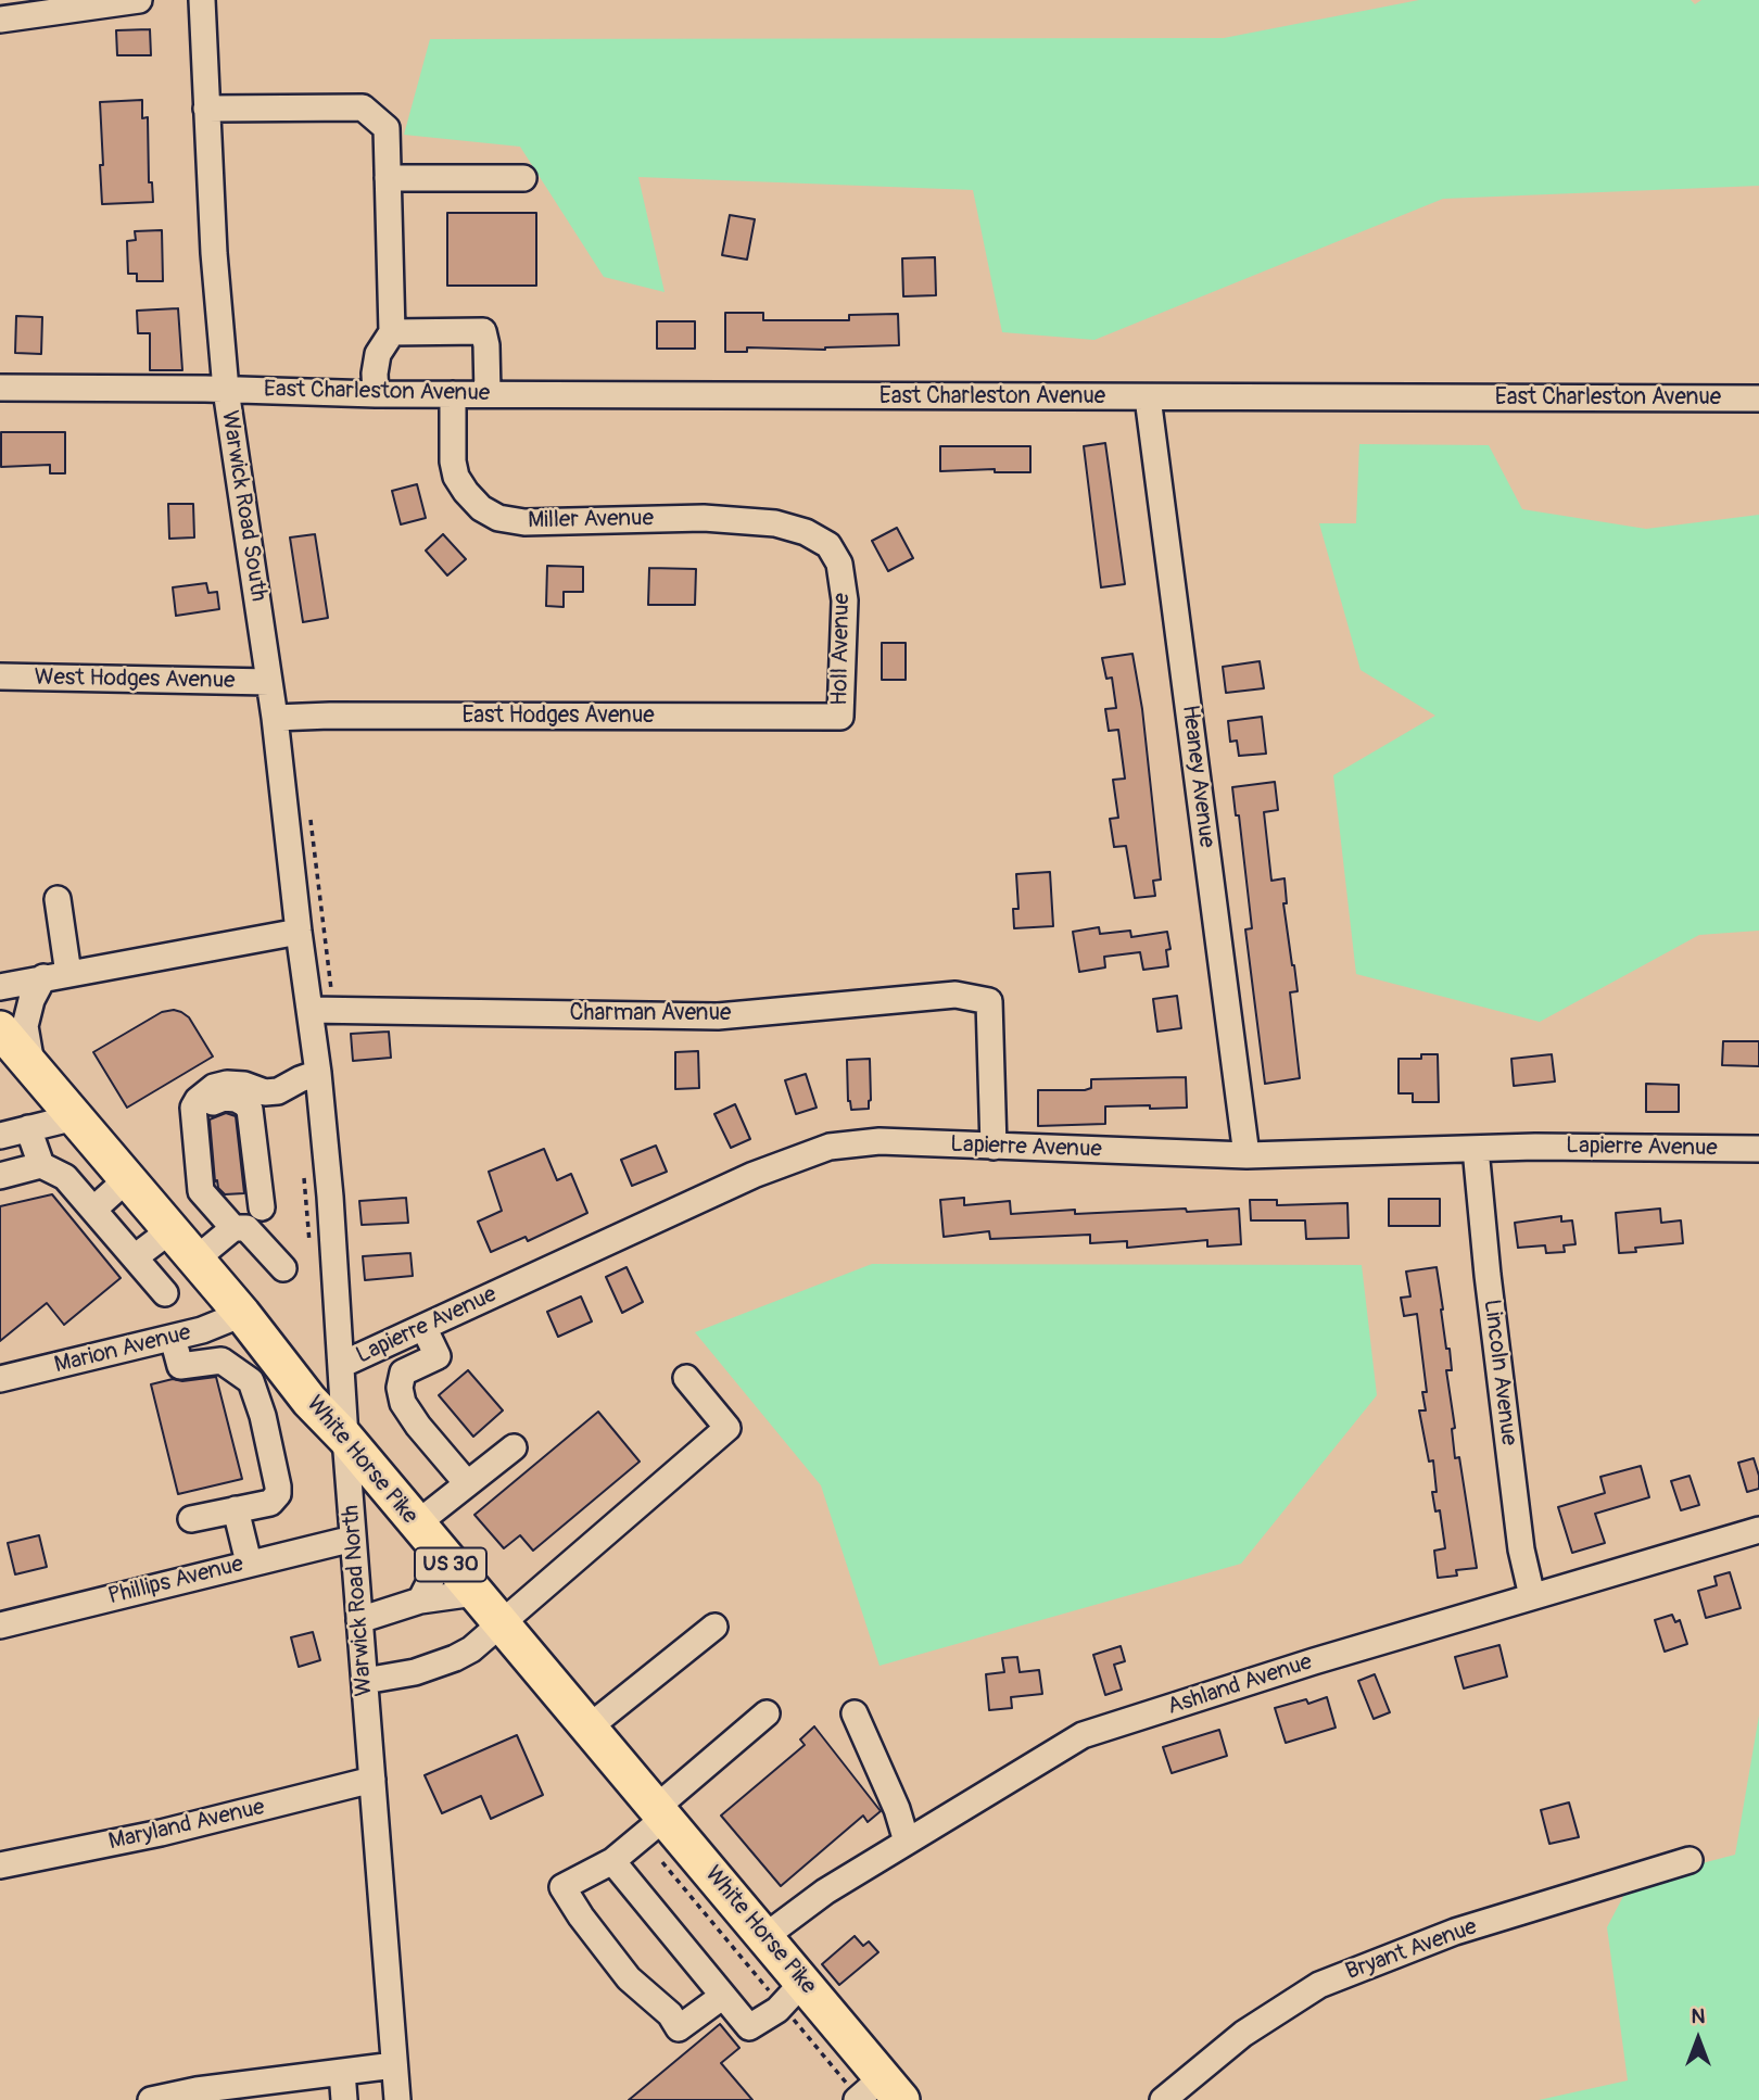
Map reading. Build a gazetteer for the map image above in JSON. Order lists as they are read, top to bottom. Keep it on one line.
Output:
{"streets":{"highway":["White Horse Pike","US 30"],"street":["East Charleston Avenue","Warwick Road South","Miller Avenue","Holl Avenue","West Hodges Avenue","East Hodges Avenue","Heaney Avenue","Charman Avenue","Lapierre Avenue","Marion Avenue","Lincoln Avenue","Phillips Avenue","Warwick Road North","Ashland Avenue","Maryland Avenue","Bryant Avenue"]},"crossings":[["East Charleston Avenue","Warwick Road South"],["East Charleston Avenue","Miller Avenue"],["East Charleston Avenue","Heaney Avenue"],["Warwick Road South","West Hodges Avenue"],["Warwick Road South","East Hodges Avenue"],["Warwick Road South","Charman Avenue"],["Warwick Road South","Warwick Road North"],["Miller Avenue","Holl Avenue"],["Holl Avenue","East Hodges Avenue"],["Heaney Avenue","Lapierre Avenue"],["Charman Avenue","Lapierre Avenue"],["Charman Avenue","Warwick Road North"],["Lapierre Avenue","Lincoln Avenue"],["Lapierre Avenue","Warwick Road North"],["Marion Avenue","White Horse Pike"],["Lincoln Avenue","Ashland Avenue"],["White Horse Pike","Warwick Road North"],["White Horse Pike","Ashland Avenue"],["Phillips Avenue","Warwick Road North"],["Warwick Road North","Maryland Avenue"]],"north":"top"}
